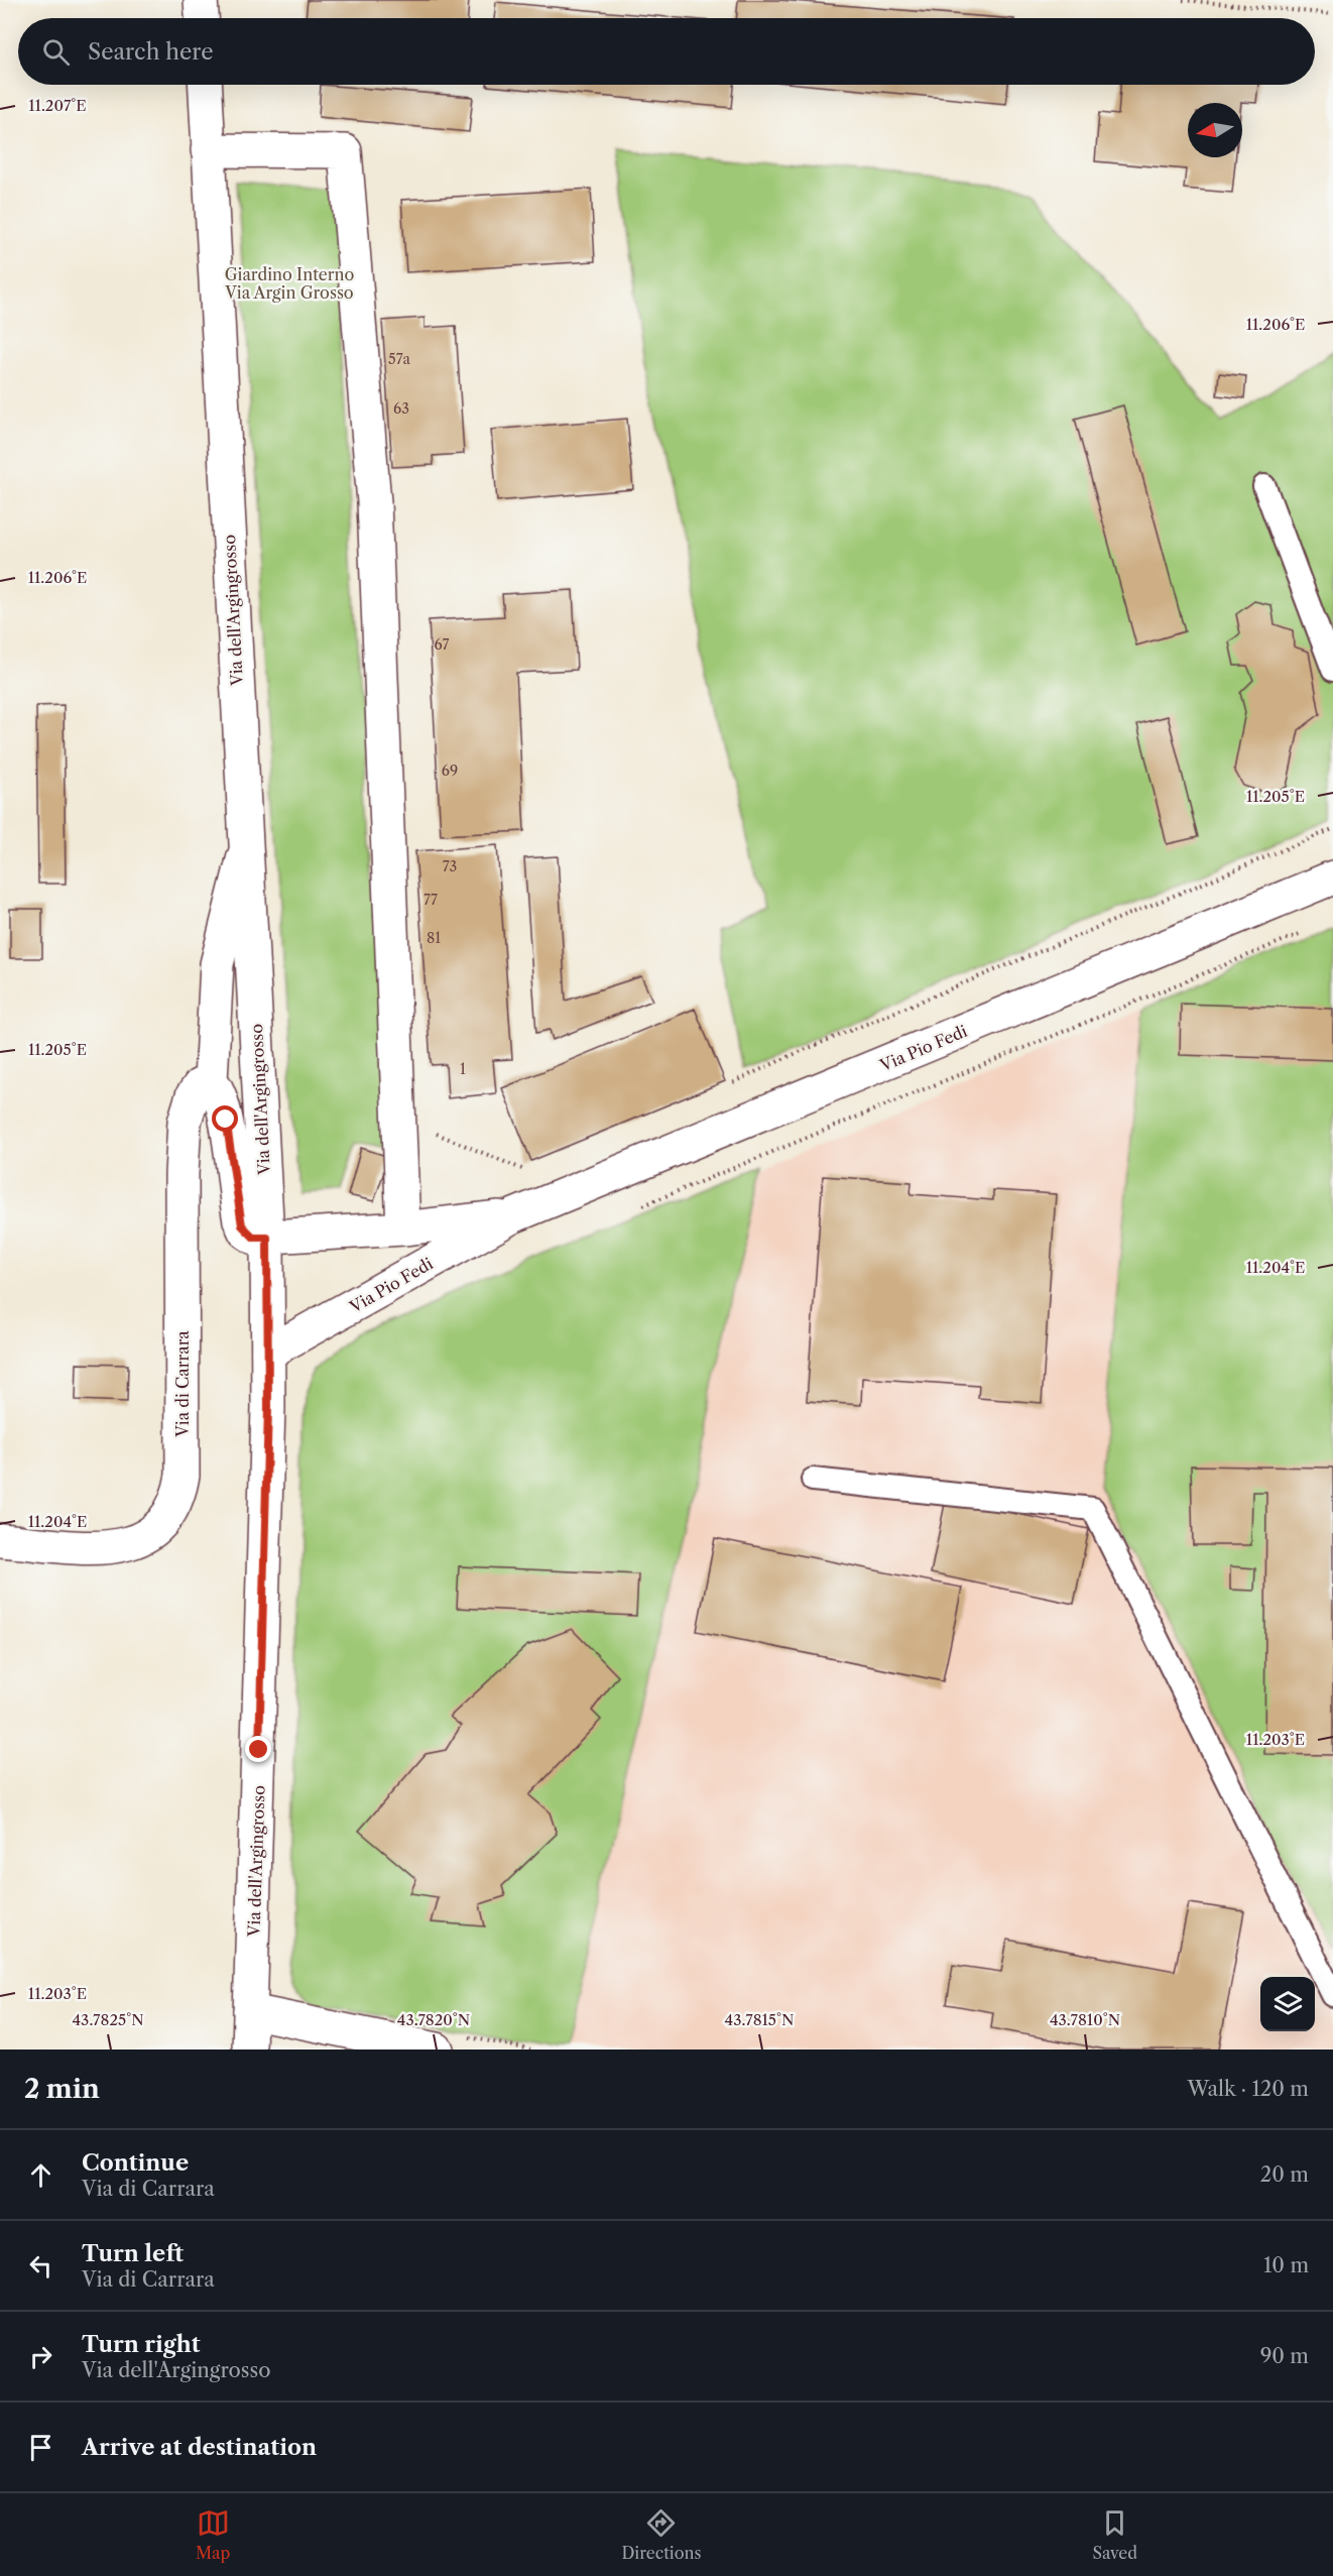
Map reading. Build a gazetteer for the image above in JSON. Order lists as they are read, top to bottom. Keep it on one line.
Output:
{"streets":{"street":["Via dell'Argingrosso","Via Pio Fedi","Via di Carrara"]},"crossings":[["Via dell'Argingrosso","Via Pio Fedi"]],"parks":["Giardino Interno Via Argin Grosso"],"house_numbers":["57a","63","67","69","73","77","81","1"],"north":"left","page":{"search":"Search here","heading":["2 min","Walk · 120 m"],"list":[["Continue","Via di Carrara","20 m"],["Turn left","Via di Carrara","10 m"],["Turn right","Via dell'Argingrosso","90 m"],"Arrive at destination"],"nav":["Map","Directions","Saved"]},"coordinates":["11.207°E","11.206°E","11.205°E","11.204°E","11.203°E","43.7825°N","43.7820°N","43.7815°N","43.7810°N"]}
